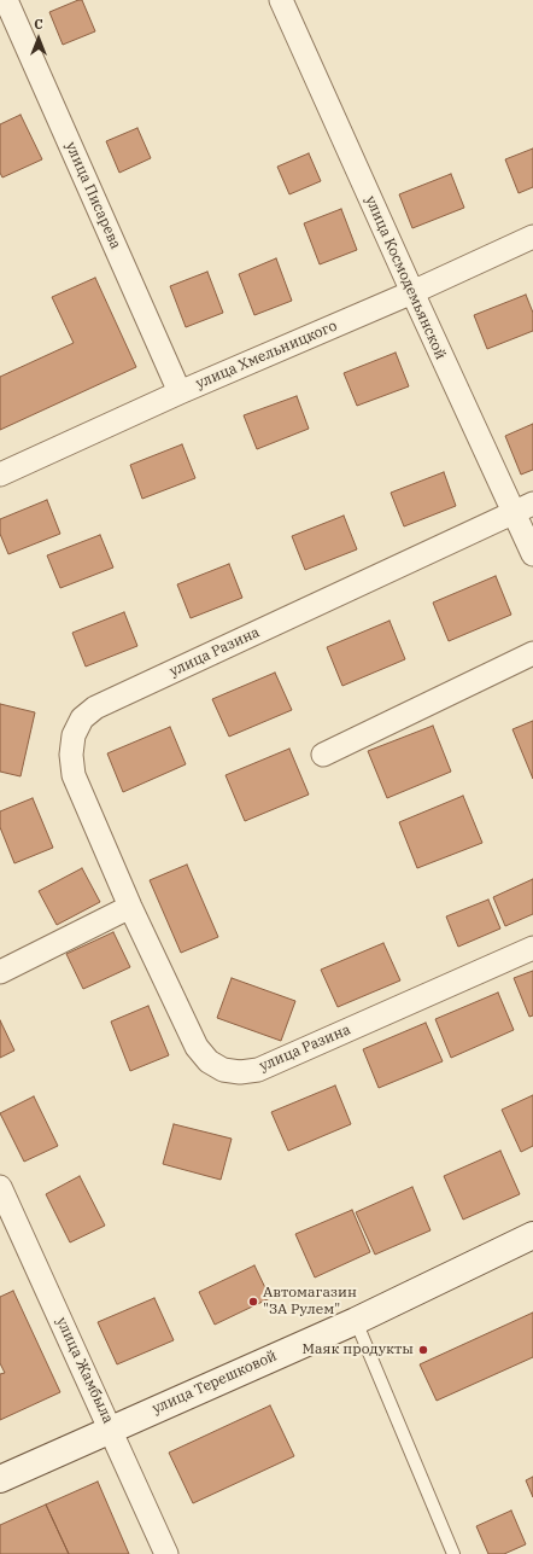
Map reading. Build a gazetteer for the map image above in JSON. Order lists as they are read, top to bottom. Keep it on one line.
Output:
{"streets":{"main road":["улица Терешковой"],"street":["улица Писарева","улица Космодемьянской","улица Хмельницкого","улица Разина","улица Жамбыла"]},"crossings":[["улица Писарева","улица Хмельницкого"],["улица Космодемьянской","улица Хмельницкого"],["улица Космодемьянской","улица Разина"],["улица Жамбыла","улица Терешковой"]],"places":["Автомагазин \"ЗА Рулем\"","Маяк продукты"],"north":"top"}
